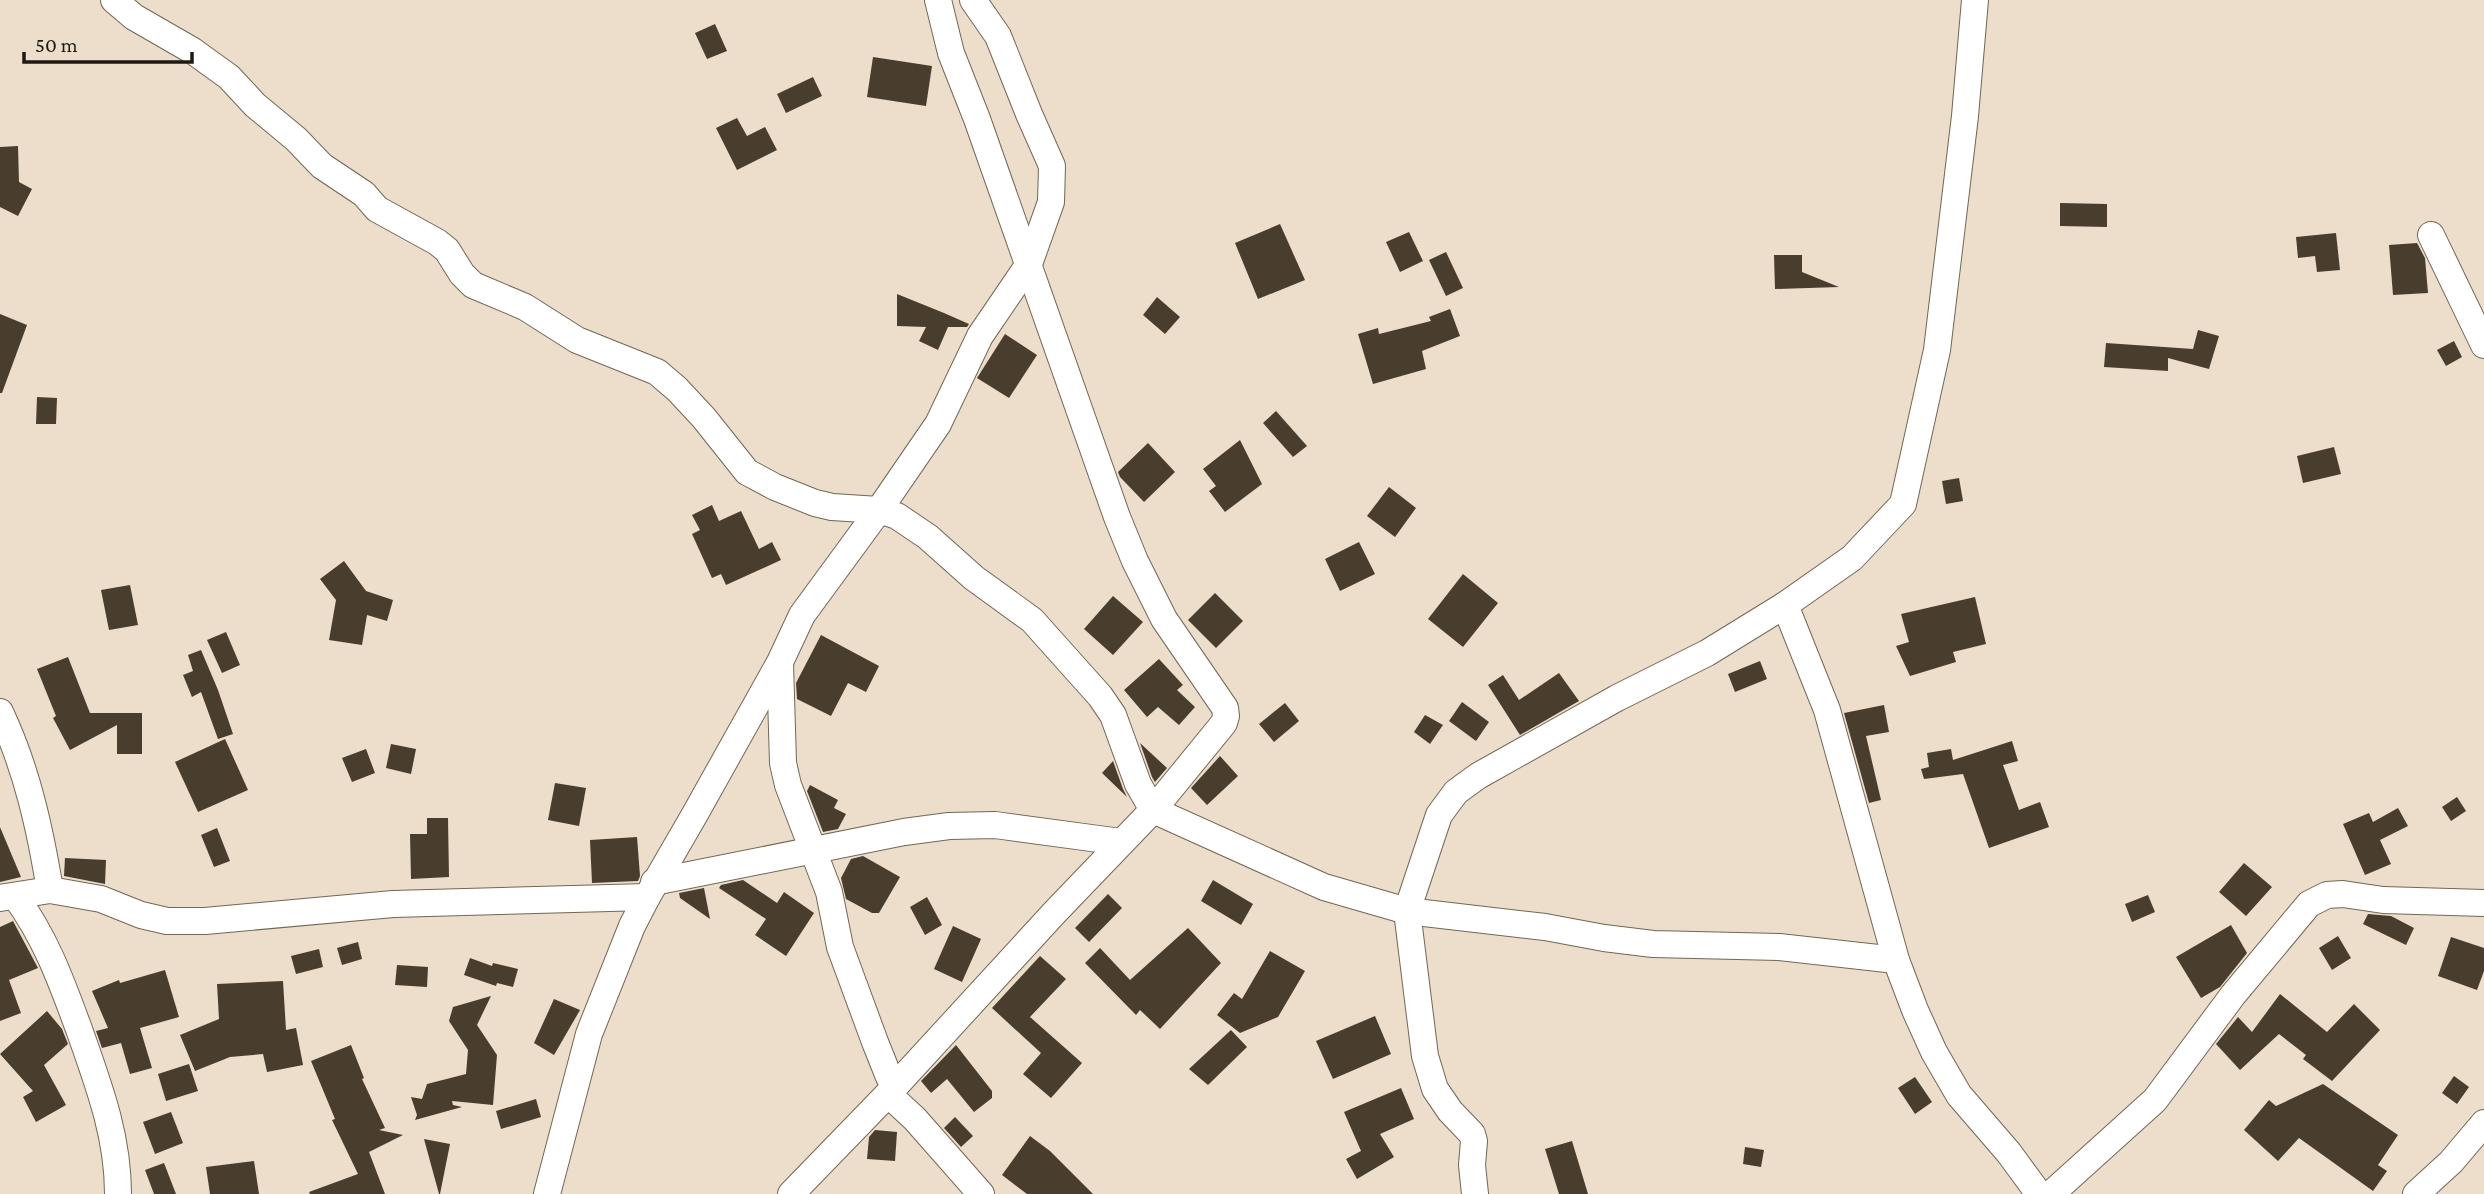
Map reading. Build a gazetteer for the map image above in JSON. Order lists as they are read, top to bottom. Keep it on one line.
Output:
{"scale_bar":"50 m"}
